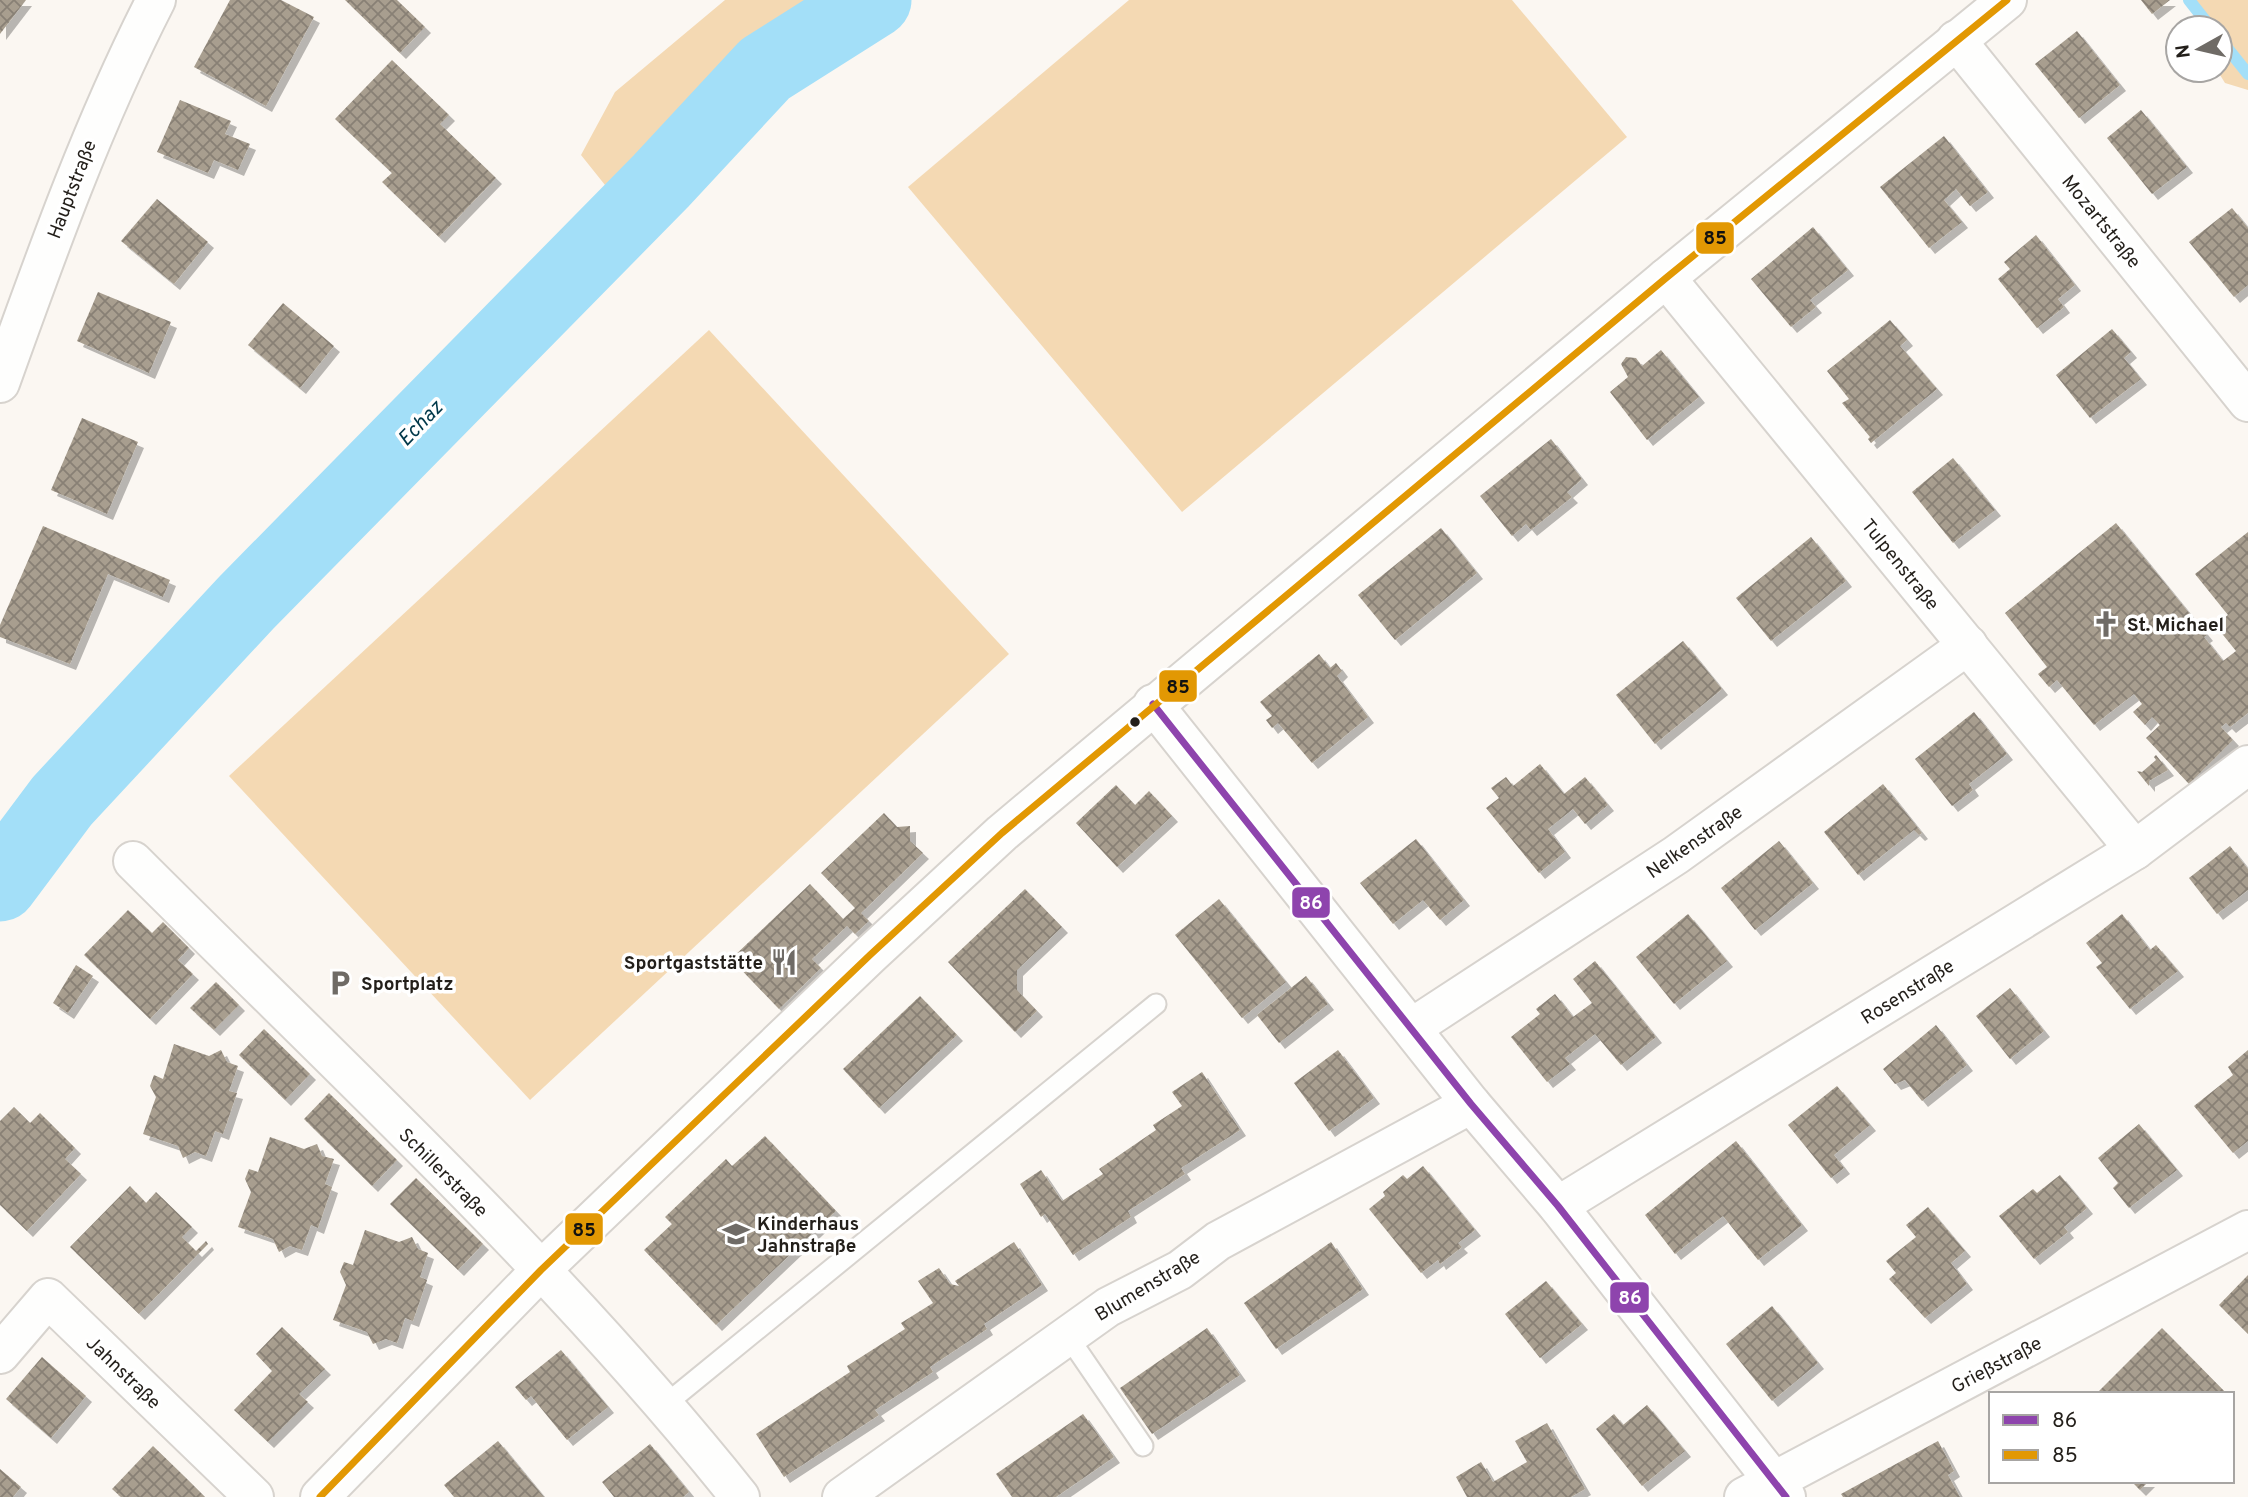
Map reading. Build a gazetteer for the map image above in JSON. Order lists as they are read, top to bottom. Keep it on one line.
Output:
{"streets":{"street":["Hauptstraße","Mozartstraße","Tulpenstraße","Nelkenstraße","Rosenstraße","Schillerstraße","Blumenstraße","Grießstraße","Jahnstraße"]},"crossings":[["Tulpenstraße","Nelkenstraße"],["Tulpenstraße","Rosenstraße"]],"water":["Echaz"],"places":{"church":["St. Michael"],"restaurant":["Sportgaststätte"],"parking":["Sportplatz"],"school or university":["Kinderhaus Jahnstraße"]},"lines":["transit line 85","transit line 86"],"legend":["86","85"],"north":"left"}
